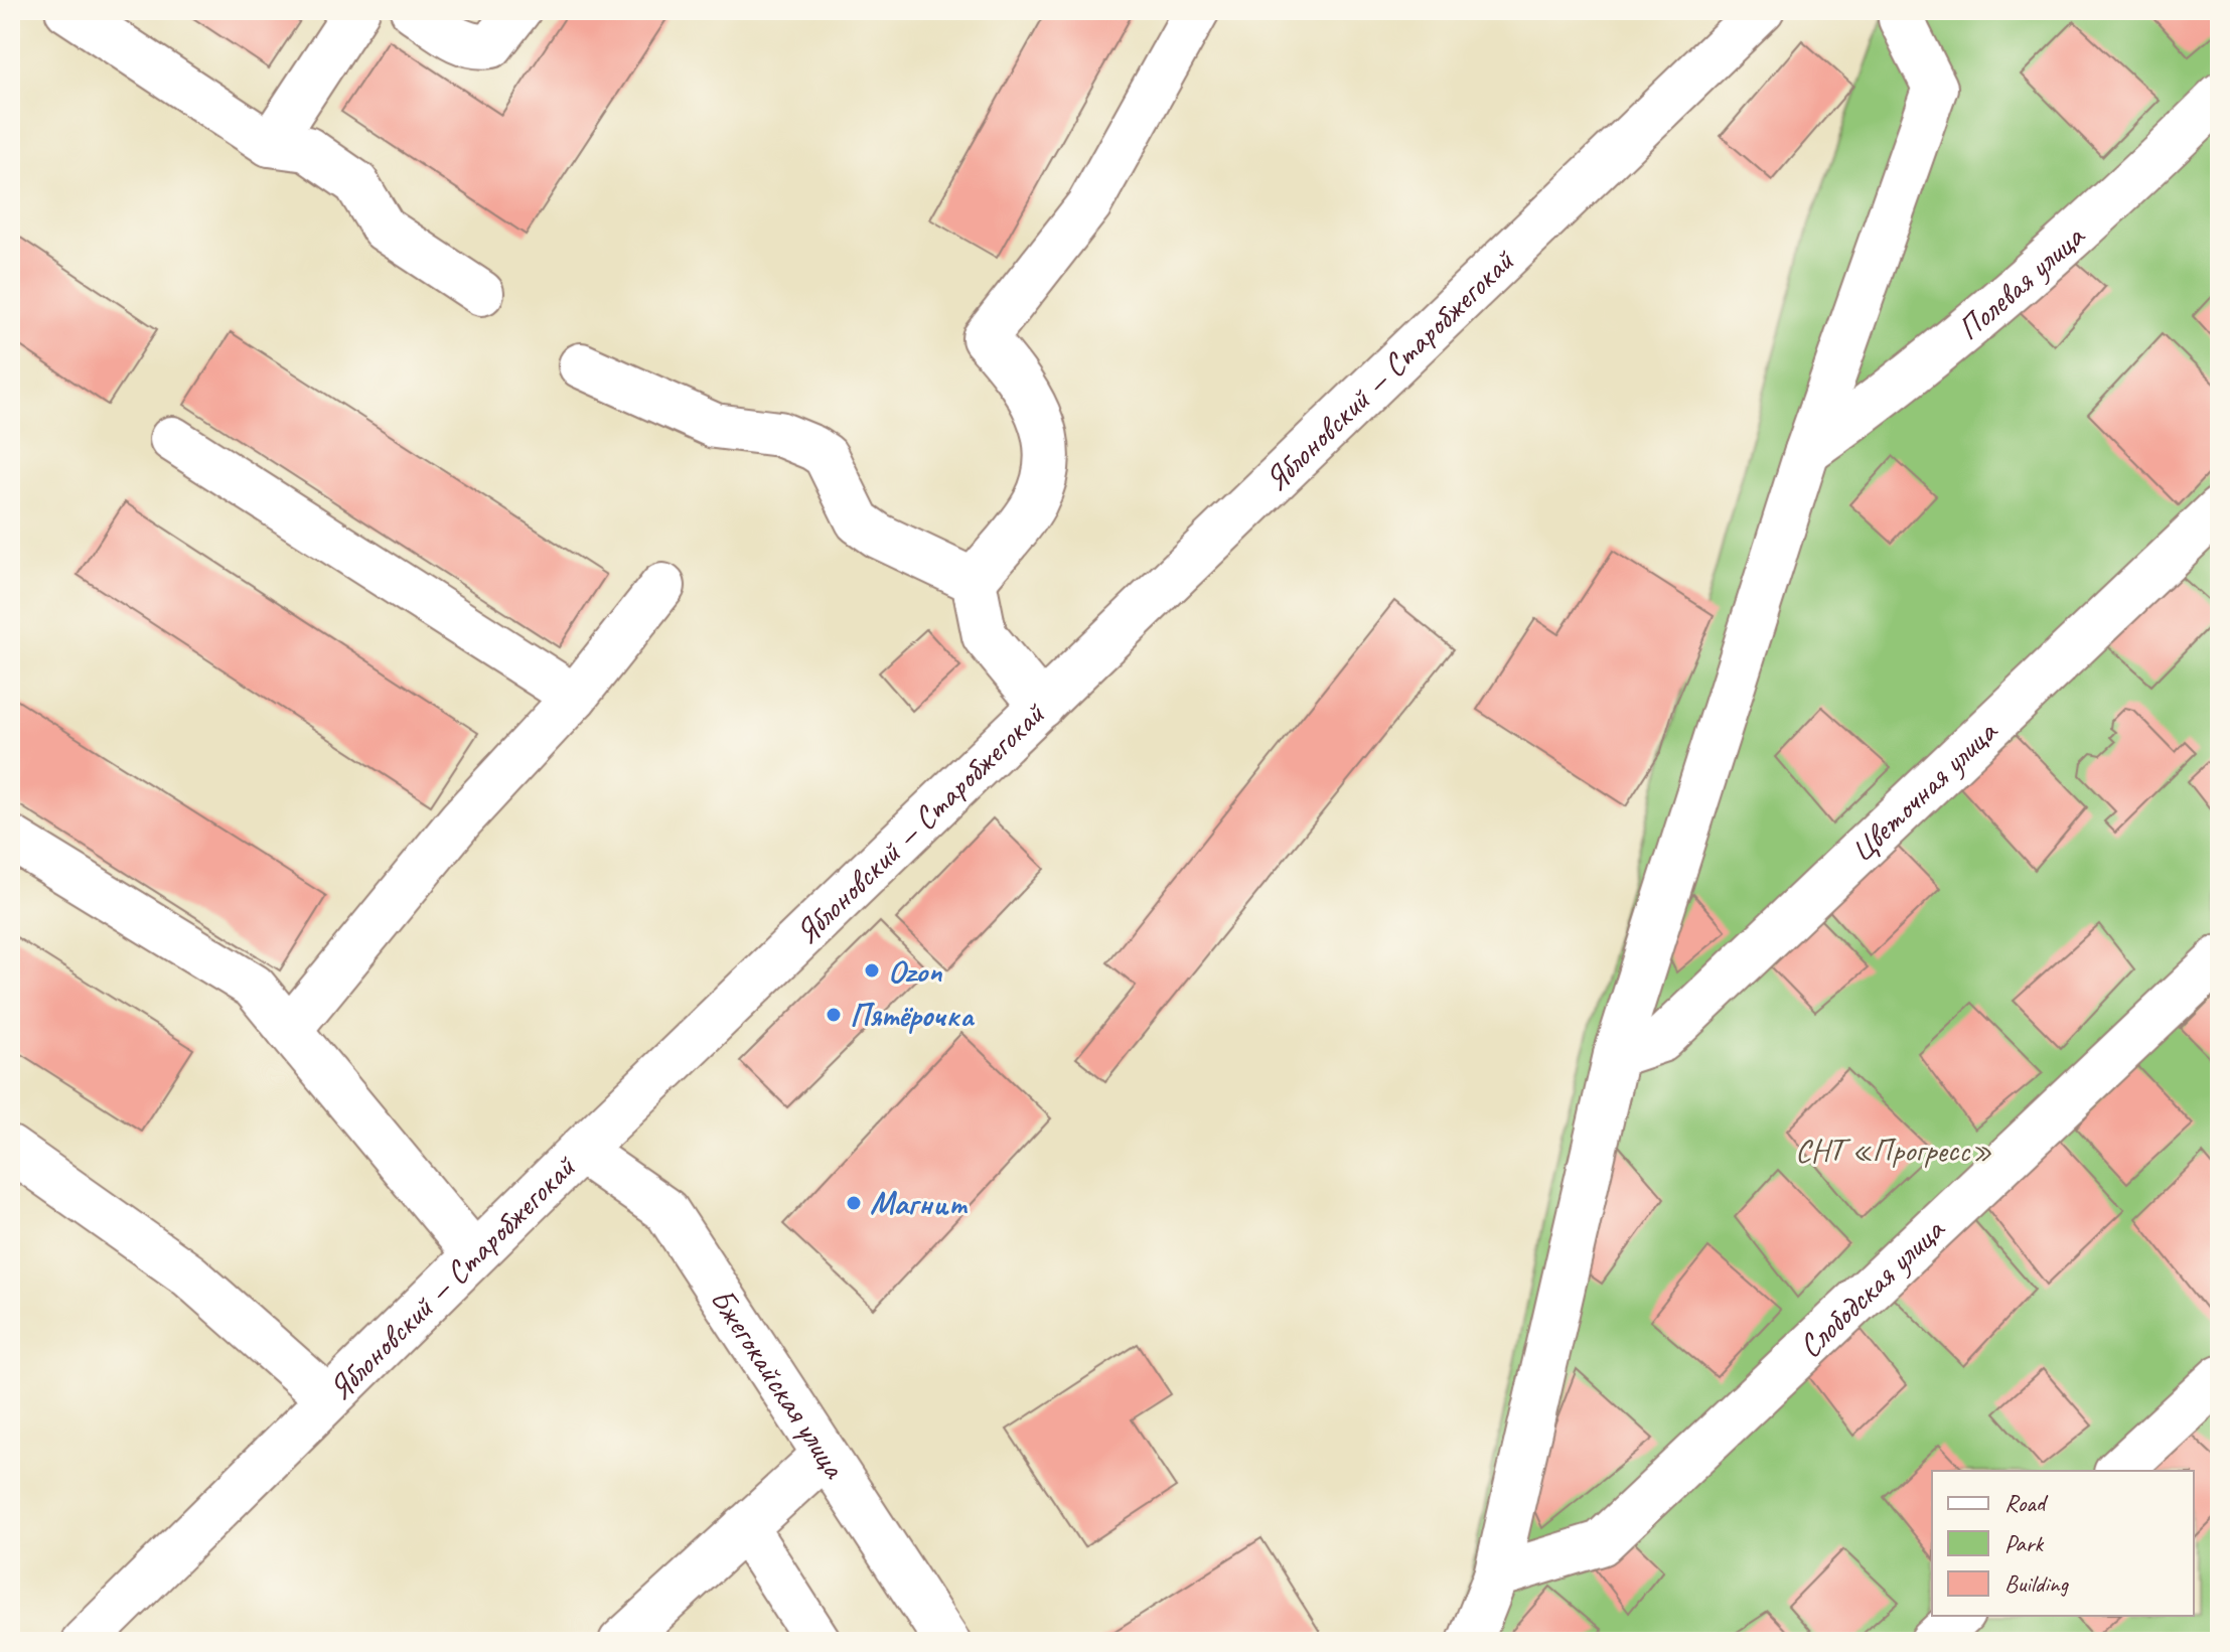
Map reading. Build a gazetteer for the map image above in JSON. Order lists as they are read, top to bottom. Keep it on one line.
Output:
{"streets":{"street":["Полевая улица","Яблоновский — Старобжегокай","Цветочная улица","Слободская улица","Бжегокайская улица"]},"crossings":[["Яблоновский — Старобжегокай","Бжегокайская улица"]],"parks":["СНТ «Прогресс»"],"places":["Ozon","Пятёрочка","Магнит"],"legend":["Road","Park","Building"]}
